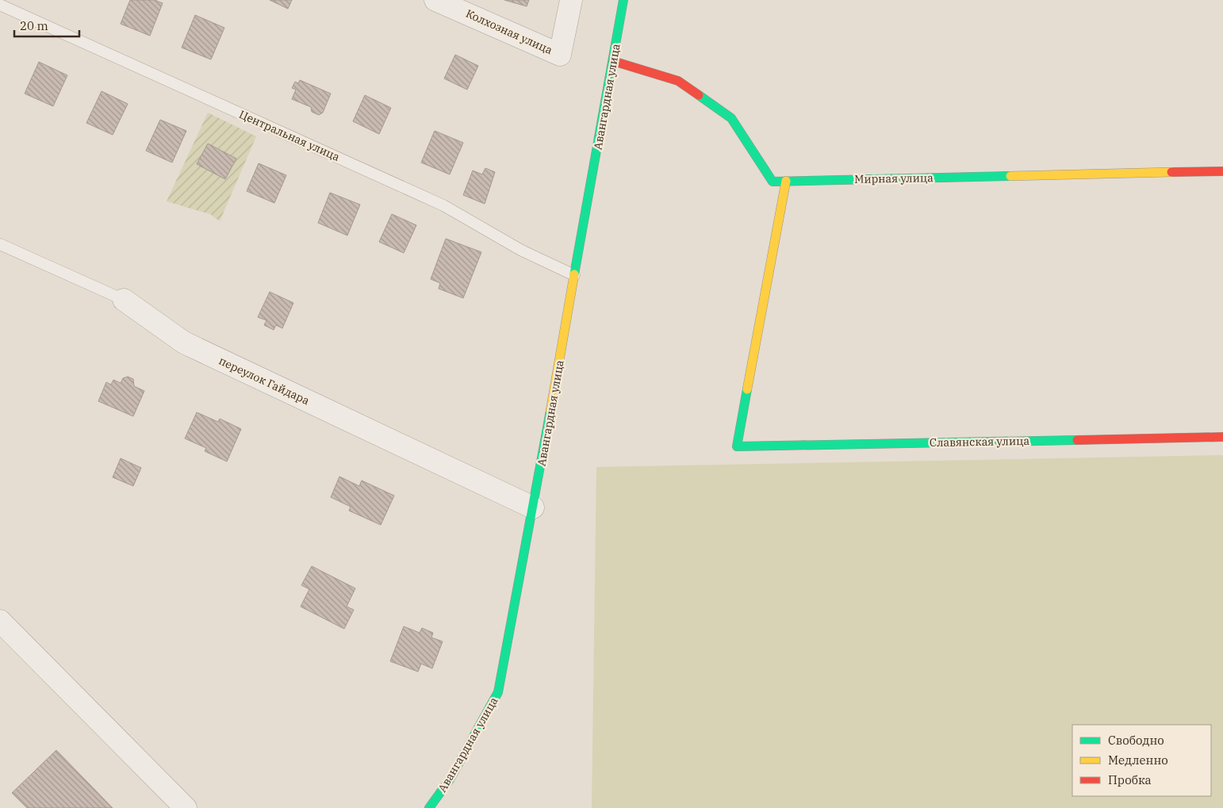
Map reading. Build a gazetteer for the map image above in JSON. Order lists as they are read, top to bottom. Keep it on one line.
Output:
{"streets":{"street":["Колхозная улица","Авангардная улица","Мирная улица","переулок Гайдара","Славянская улица"],"lane":["Центральная улица"]},"crossings":[["Авангардная улица","Центральная улица"],["Авангардная улица","Мирная улица"],["Авангардная улица","переулок Гайдара"],["Мирная улица","Славянская улица"]],"legend":["Свободно","Медленно","Пробка"],"scale_bar":"20 m"}
